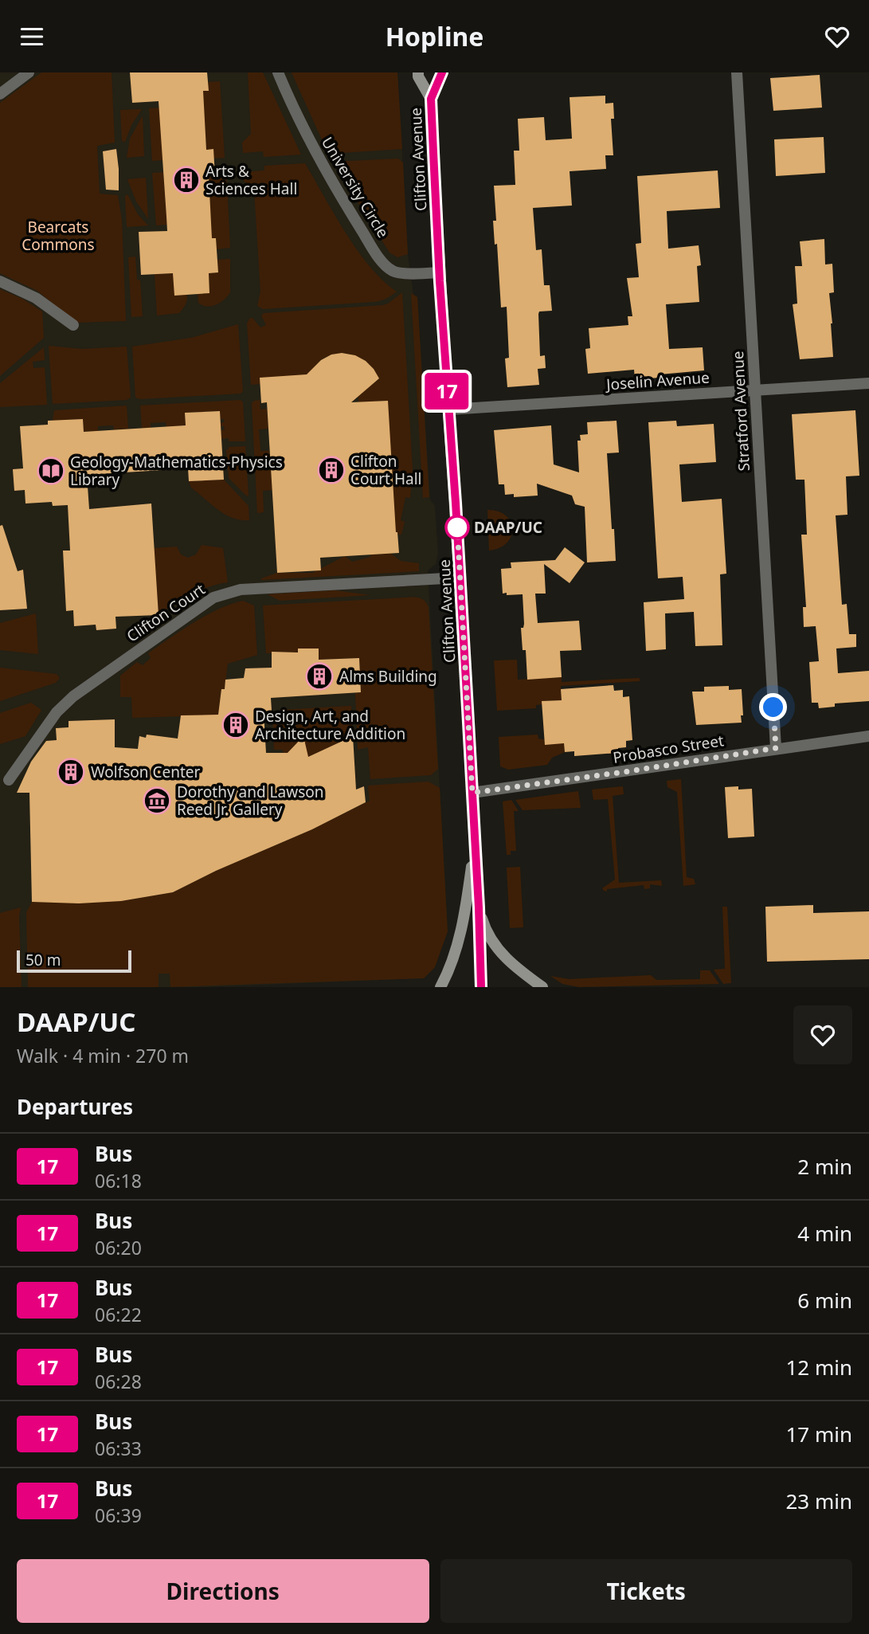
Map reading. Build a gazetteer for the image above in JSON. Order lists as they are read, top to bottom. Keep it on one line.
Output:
{"streets":{"main road":["Clifton Avenue"],"street":["University Circle","Joselin Avenue","Stratford Avenue","Clifton Court","Probasco Street"]},"crossings":[["Clifton Avenue","University Circle"],["Clifton Avenue","Joselin Avenue"],["Clifton Avenue","Clifton Court"],["Clifton Avenue","Probasco Street"],["Joselin Avenue","Stratford Avenue"],["Stratford Avenue","Probasco Street"]],"parks":["Bearcats Commons"],"places":{"building":["Arts & Sciences Hall","Clifton Court Hall","Alms Building","Design, Art, and Architecture Addition","Wolfson Center"],"library":["Geology-Mathematics-Physics Library"],"other":["DAAP/UC"],"museum":["Dorothy and Lawson Reed Jr. Gallery"]},"lines":["bus line 17"],"scale_bar":"50 m","page":{"header":"Hopline","on_map":"17","scale":"50 m","heading":[["DAAP/UC","Walk · 4 min · 270 m"],"Departures"],"list":[{"mark":"17","name":"Bus","note":"06:18","value":"2 min"},{"mark":"17","name":"Bus","note":"06:20","value":"4 min"},{"mark":"17","name":"Bus","note":"06:22","value":"6 min"},{"mark":"17","name":"Bus","note":"06:28","value":"12 min"},{"mark":"17","name":"Bus","note":"06:33","value":"17 min"},{"mark":"17","name":"Bus","note":"06:39","value":"23 min"}],"buttons":["Directions","Tickets"]}}
